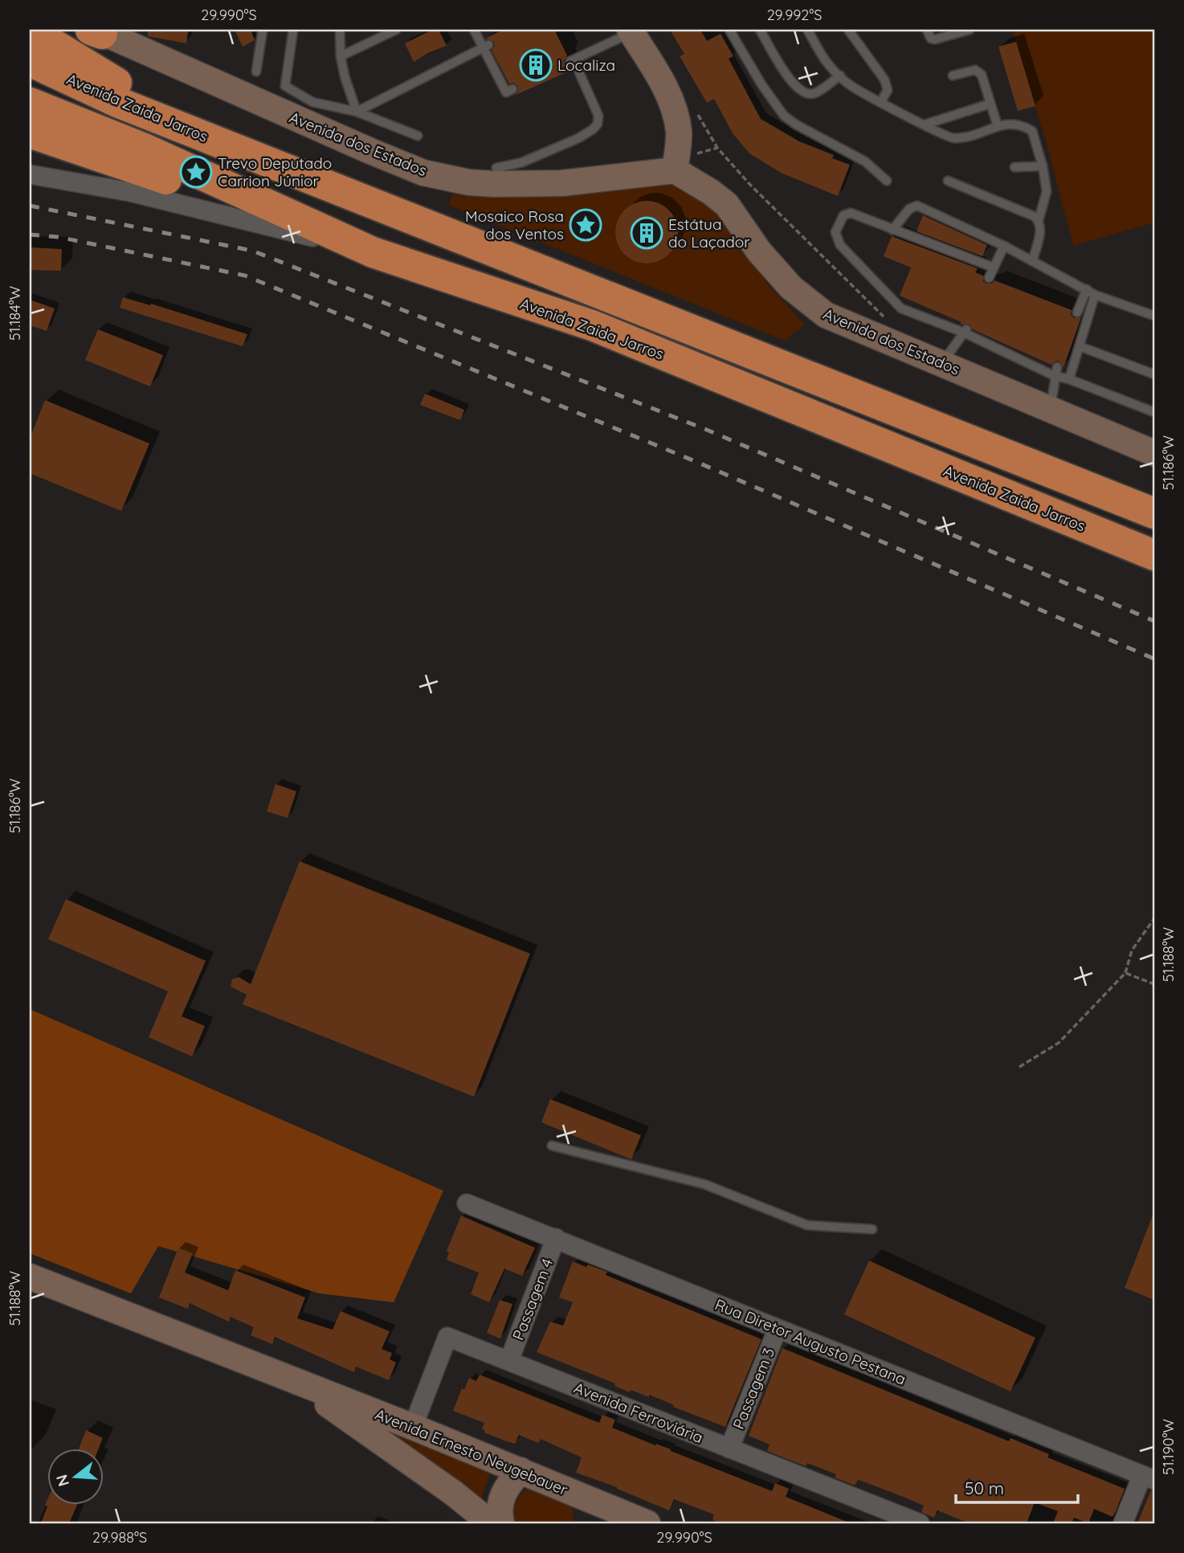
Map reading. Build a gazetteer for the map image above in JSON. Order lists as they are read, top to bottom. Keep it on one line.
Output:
{"streets":{"highway":["Avenida Zaida Jarros"],"street":["Avenida dos Estados","Passagem 4","Rua Diretor Augusto Pestana","Passagem 3","Avenida Ferroviária","Avenida Ernesto Neugebauer"]},"crossings":[["Passagem 4","Rua Diretor Augusto Pestana"],["Passagem 4","Avenida Ferroviária"],["Rua Diretor Augusto Pestana","Passagem 3"],["Passagem 3","Avenida Ferroviária"],["Avenida Ferroviária","Avenida Ernesto Neugebauer"]],"places":{"building":["Localiza","Estátua do Laçador"],"place":["Trevo Deputado Carrion Júnior","Mosaico Rosa dos Ventos"]},"scale_bar":"50 m","north":"left","coordinates":["29.990°S","29.992°S","51.184°W","51.186°W","51.188°W","51.190°W","29.988°S"]}
